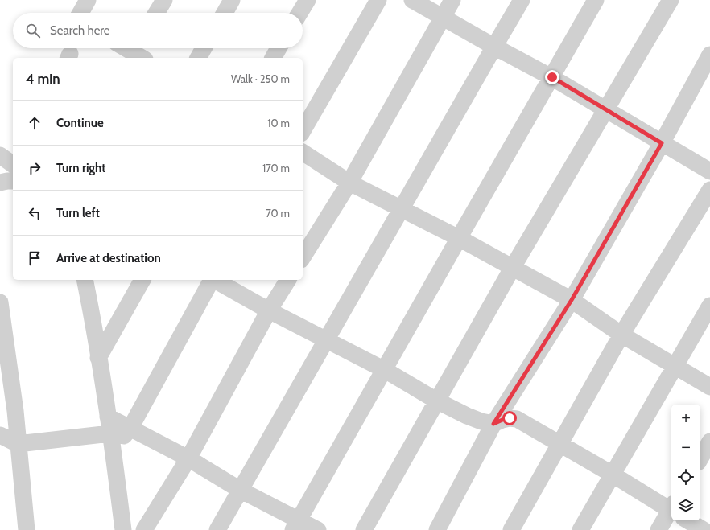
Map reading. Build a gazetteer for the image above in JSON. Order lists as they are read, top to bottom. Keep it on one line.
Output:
{"page":{"search":"Search here","heading":["4 min","Walk · 250 m"],"list":[["Continue","10 m"],["Turn right","170 m"],["Turn left","70 m"],"Arrive at destination"],"map_buttons":["+","−"]}}
